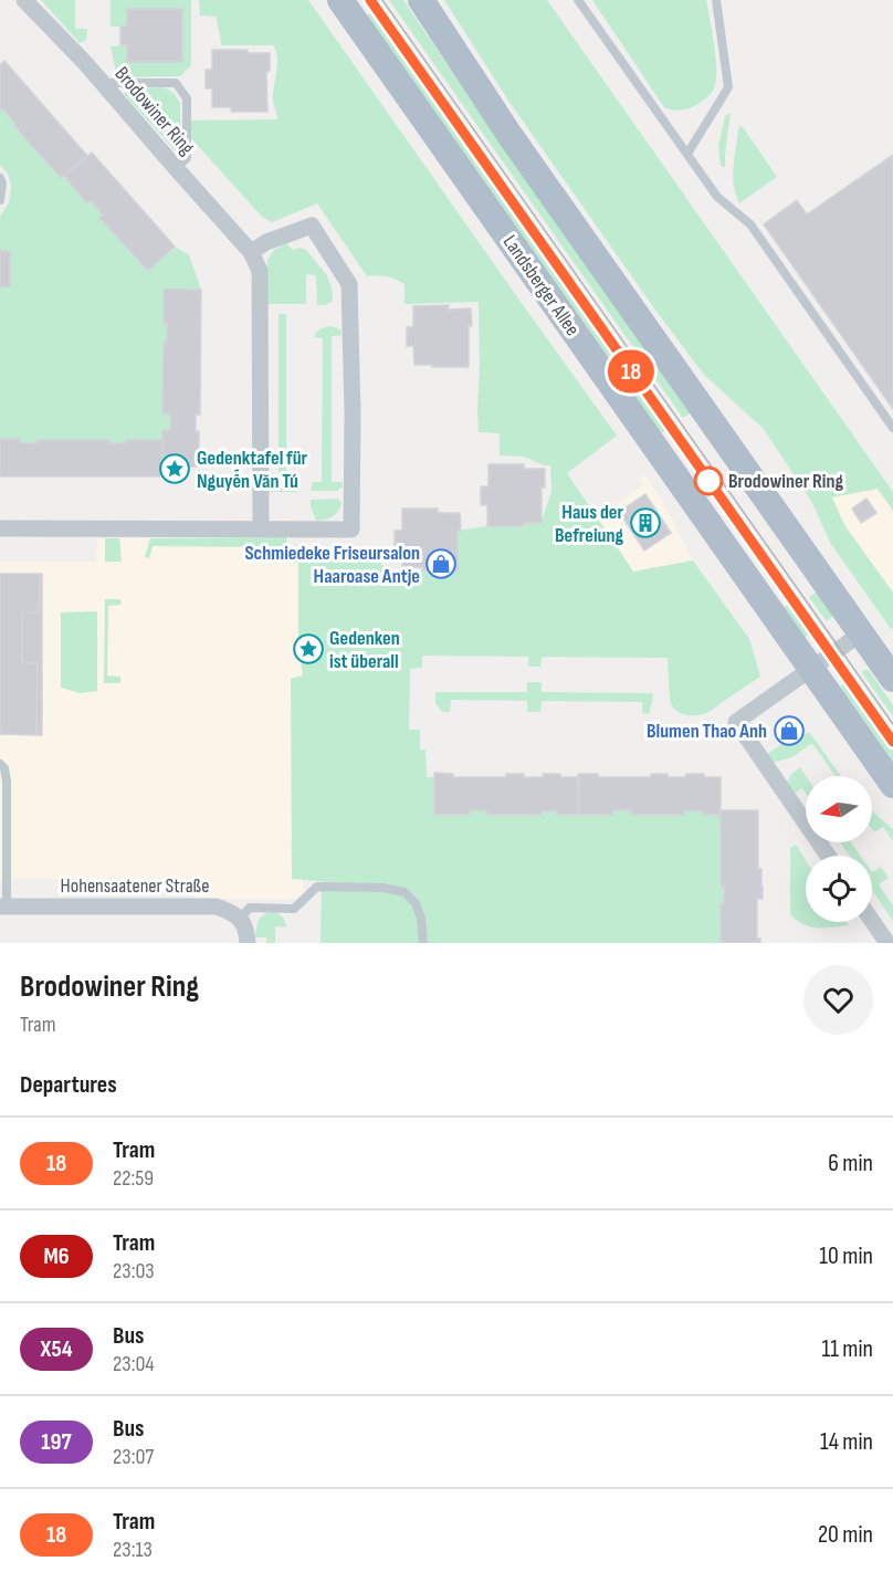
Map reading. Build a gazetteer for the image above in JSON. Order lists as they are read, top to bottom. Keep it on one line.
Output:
{"streets":{"main road":["Landsberger Allee"],"street":["Brodowiner Ring","Hohensaatener Straße"]},"places":{"place":["Gedenktafel für Nguyễn Văn Tú","Gedenken ist überall"],"other":["Brodowiner Ring"],"building":["Haus der Befreiung"],"shop":["Schmiedeke Friseursalon Haaroase Antje","Blumen Thao Anh"]},"lines":["tram line 18"],"north":"left","page":{"on_map":"18","heading":[["Brodowiner Ring","Tram"],"Departures"],"list":[{"mark":"18","name":"Tram","note":"22:59","value":"6 min"},{"mark":"M6","name":"Tram","note":"23:03","value":"10 min"},{"mark":"X54","name":"Bus","note":"23:04","value":"11 min"},{"mark":"197","name":"Bus","note":"23:07","value":"14 min"},{"mark":"18","name":"Tram","note":"23:13","value":"20 min"}]}}
